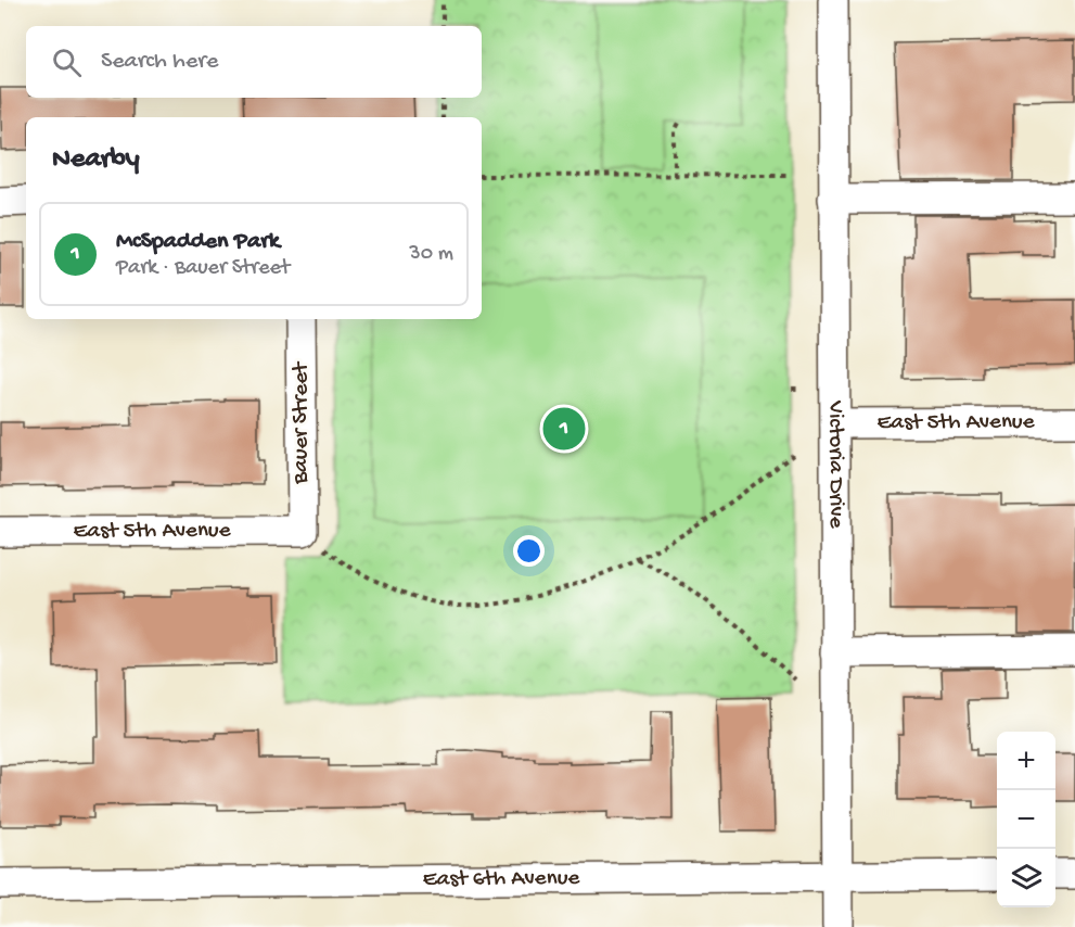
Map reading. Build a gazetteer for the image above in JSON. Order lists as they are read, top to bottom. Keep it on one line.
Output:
{"streets":{"street":["East 5th Avenue","Bauer Street","Victoria Drive","East 6th Avenue"]},"crossings":[["East 5th Avenue","Bauer Street"],["East 5th Avenue","Victoria Drive"],["Victoria Drive","East 6th Avenue"]],"page":{"search":"Search here","heading":"Nearby","list":[{"mark":"1","name":"McSpadden Park","note":"Park · Bauer Street","value":"30 m"}],"pins":"1","map_buttons":["+","−"]}}
